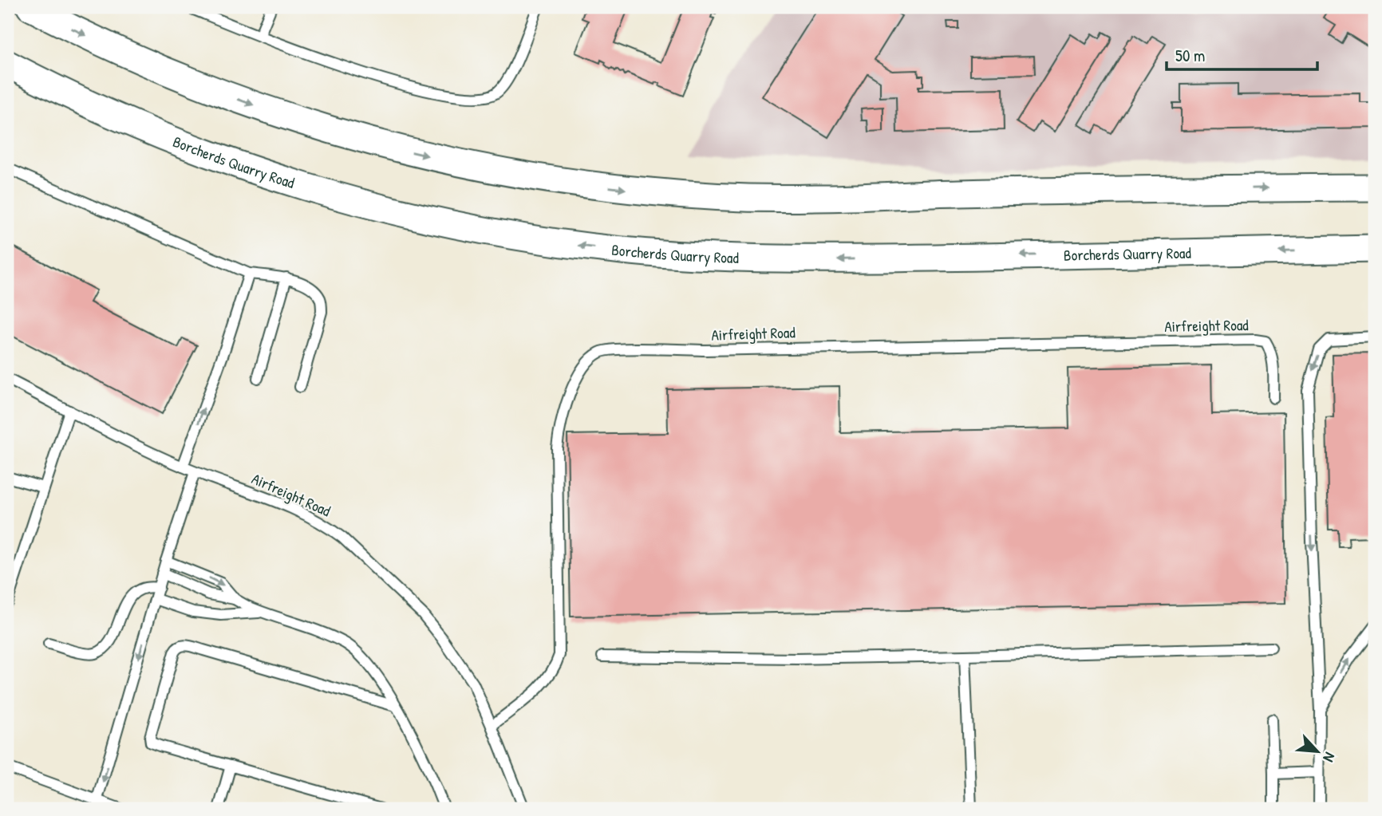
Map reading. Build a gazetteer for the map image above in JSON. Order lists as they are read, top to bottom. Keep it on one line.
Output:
{"streets":{"main road":["Borcherds Quarry Road"],"lane":["Airfreight Road"]},"scale_bar":"50 m","north":"bottom right"}
